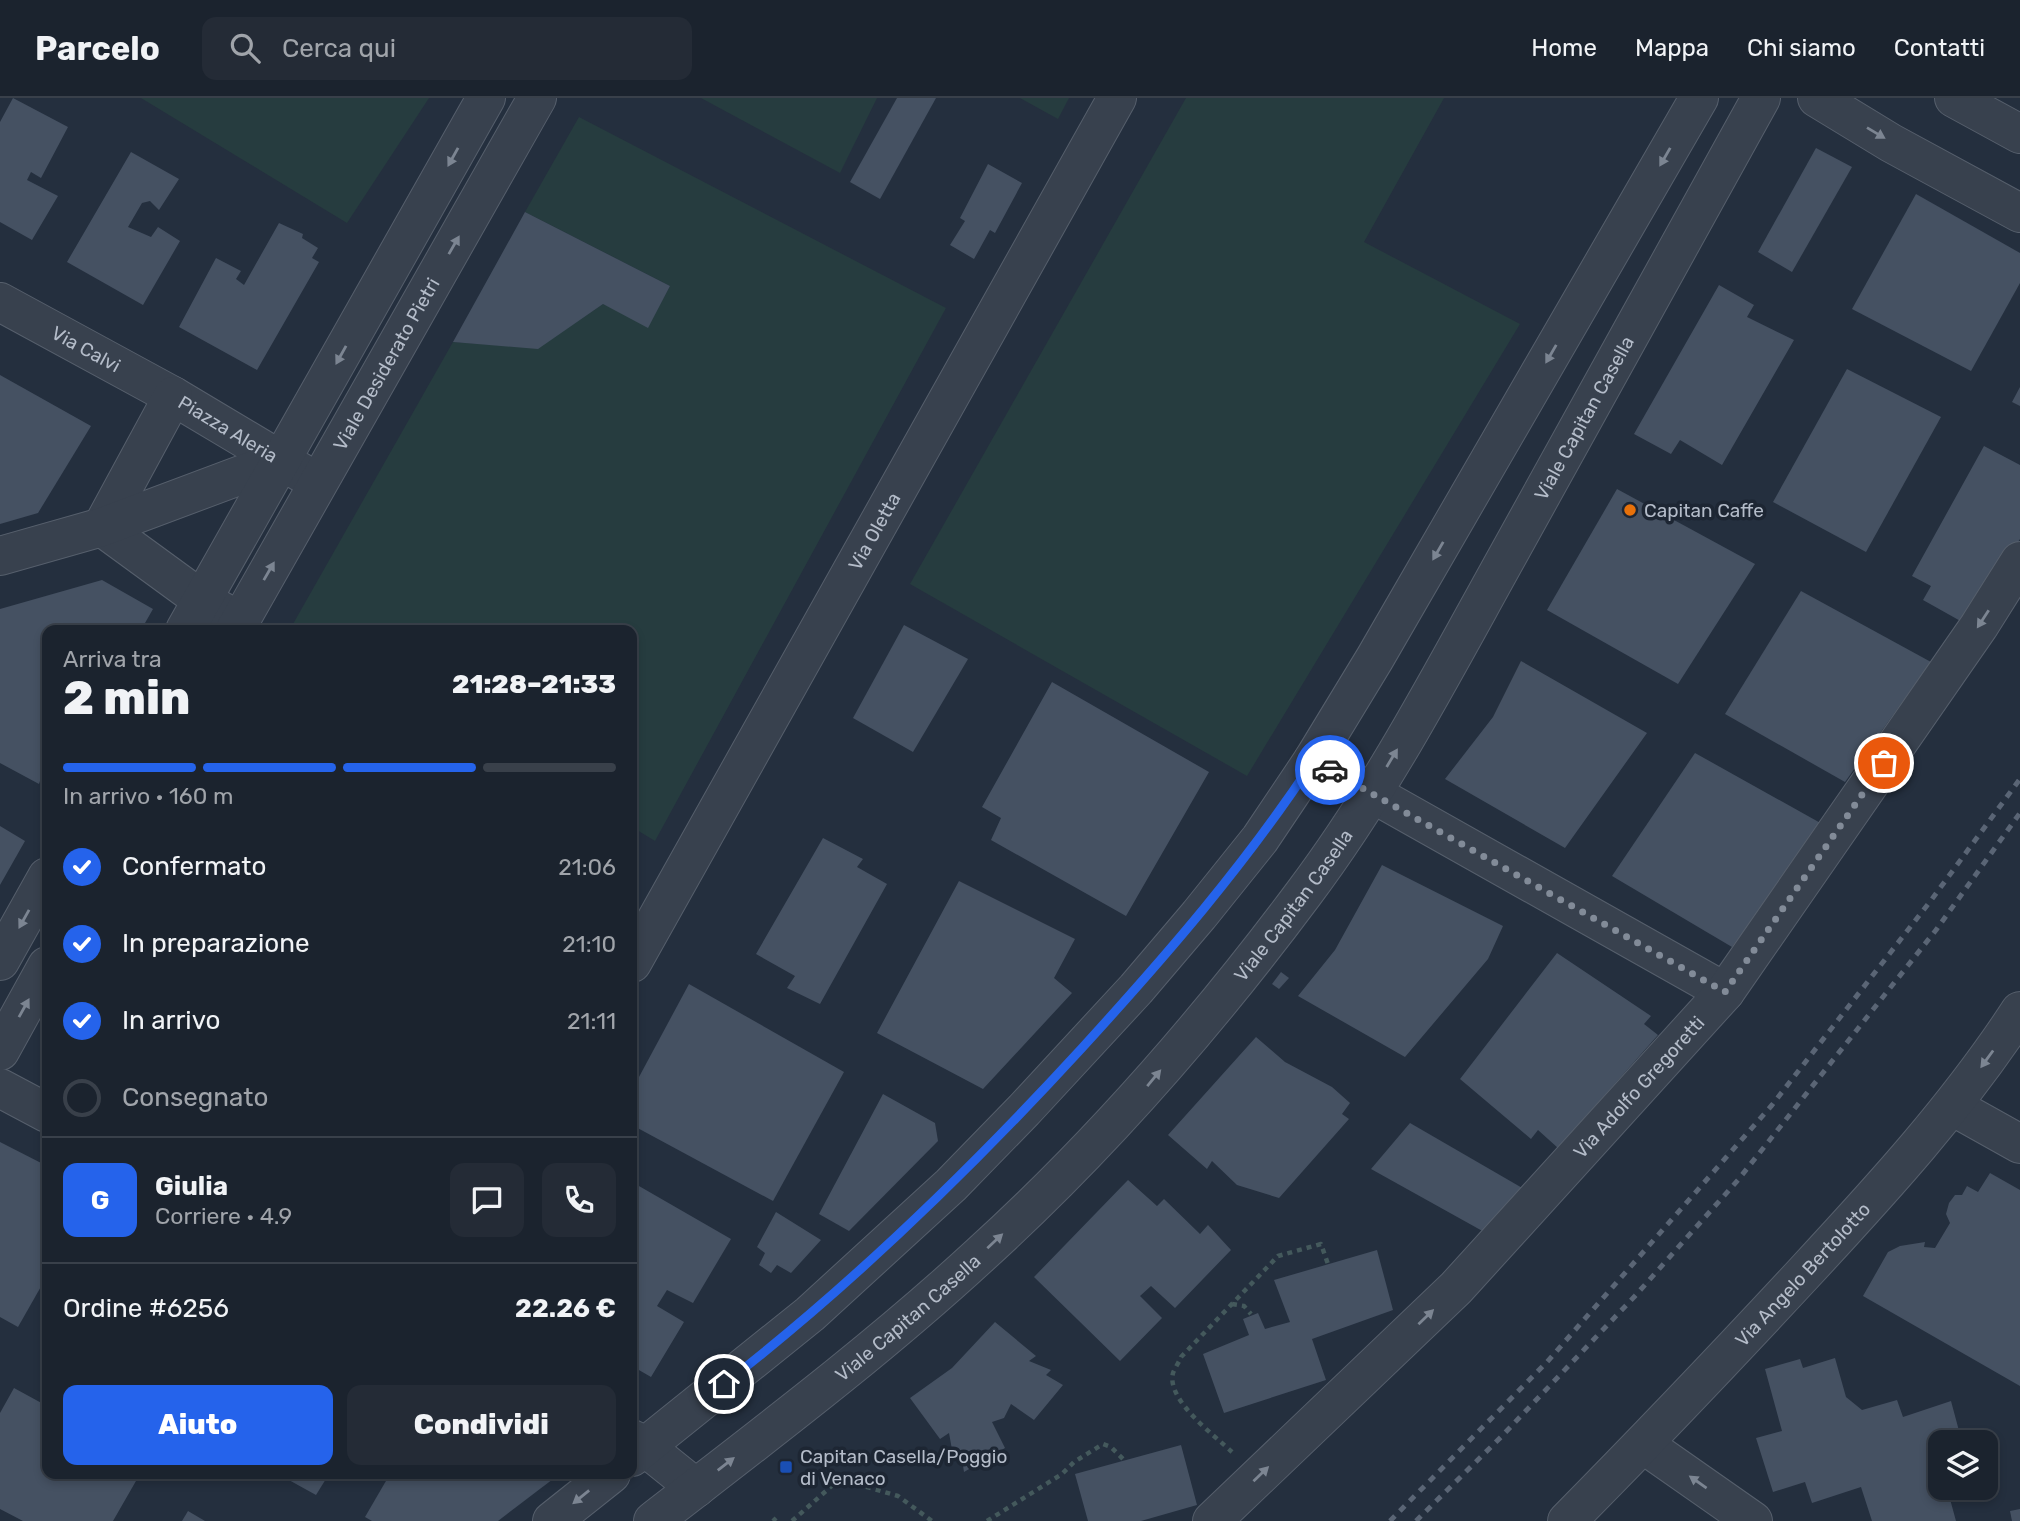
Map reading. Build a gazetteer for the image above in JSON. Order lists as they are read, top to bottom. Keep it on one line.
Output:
{"streets":{"street":["Via Calvi","Viale Desiderato Pietri","Viale Capitan Casella","Piazza Aleria","Via Oletta","Via Adolfo Gregoretti","Via Angelo Bertolotto"]},"crossings":[["Via Calvi","Piazza Aleria"]],"places":{"other":["Capitan Caffe"],"transit":["Capitan Casella/Poggio di Venaco"]},"page":{"header":"Parcelo","search":"Cerca qui","nav":["Home","Mappa","Chi siamo","Contatti"],"heading":["2 min","Arriva tra","21:28–21:33"],"panel":["Giulia","Corriere · 4.9","Ordine #6256","22.26 €"],"bar":"In arrivo · 160 m","list":[["Confermato","21:06"],["In preparazione","21:10"],["In arrivo","21:11"],"Consegnato"],"round":"G","buttons":["Aiuto","Condividi"]}}
